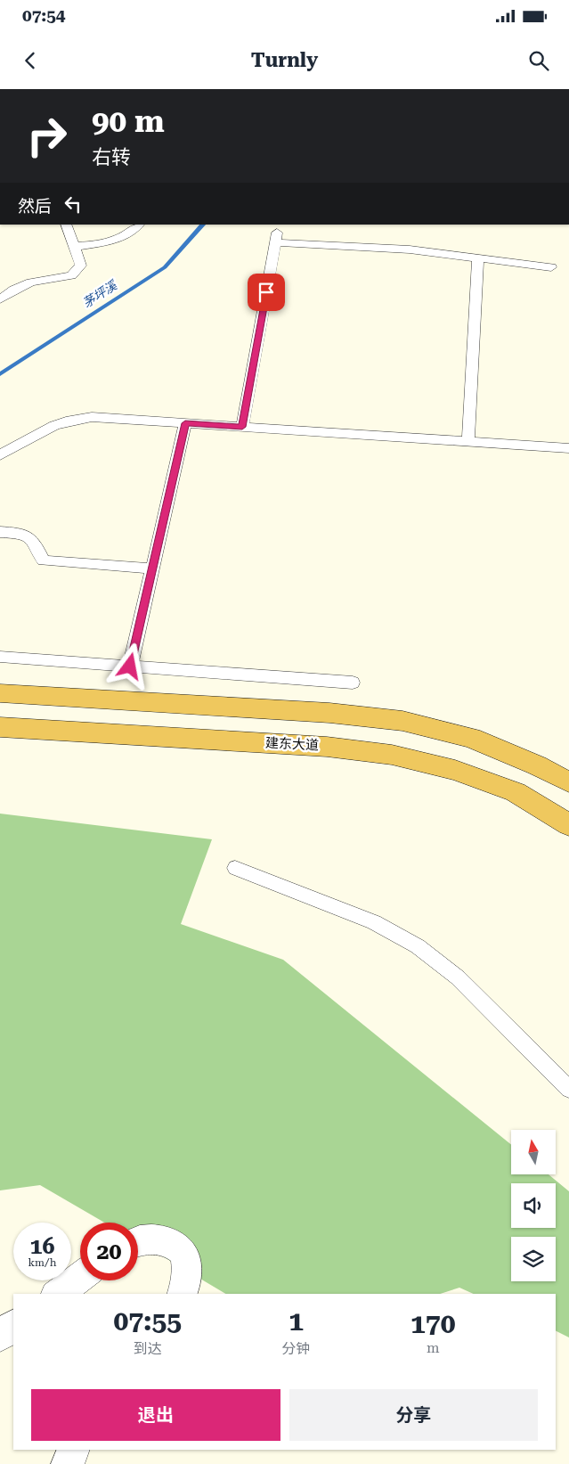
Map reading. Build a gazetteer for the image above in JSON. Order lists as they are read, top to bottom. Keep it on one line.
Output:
{"streets":{"highway":["建东大道"]},"water":["茅坪溪"],"north":"top","page":{"status":"07:54","header":"Turnly","turn":["90 m","右转"],"then":"然后","speed":"16 km/h","limit":"20","eta":["07:55","到达","1","分钟","170","m"],"buttons":["退出","分享"]}}
